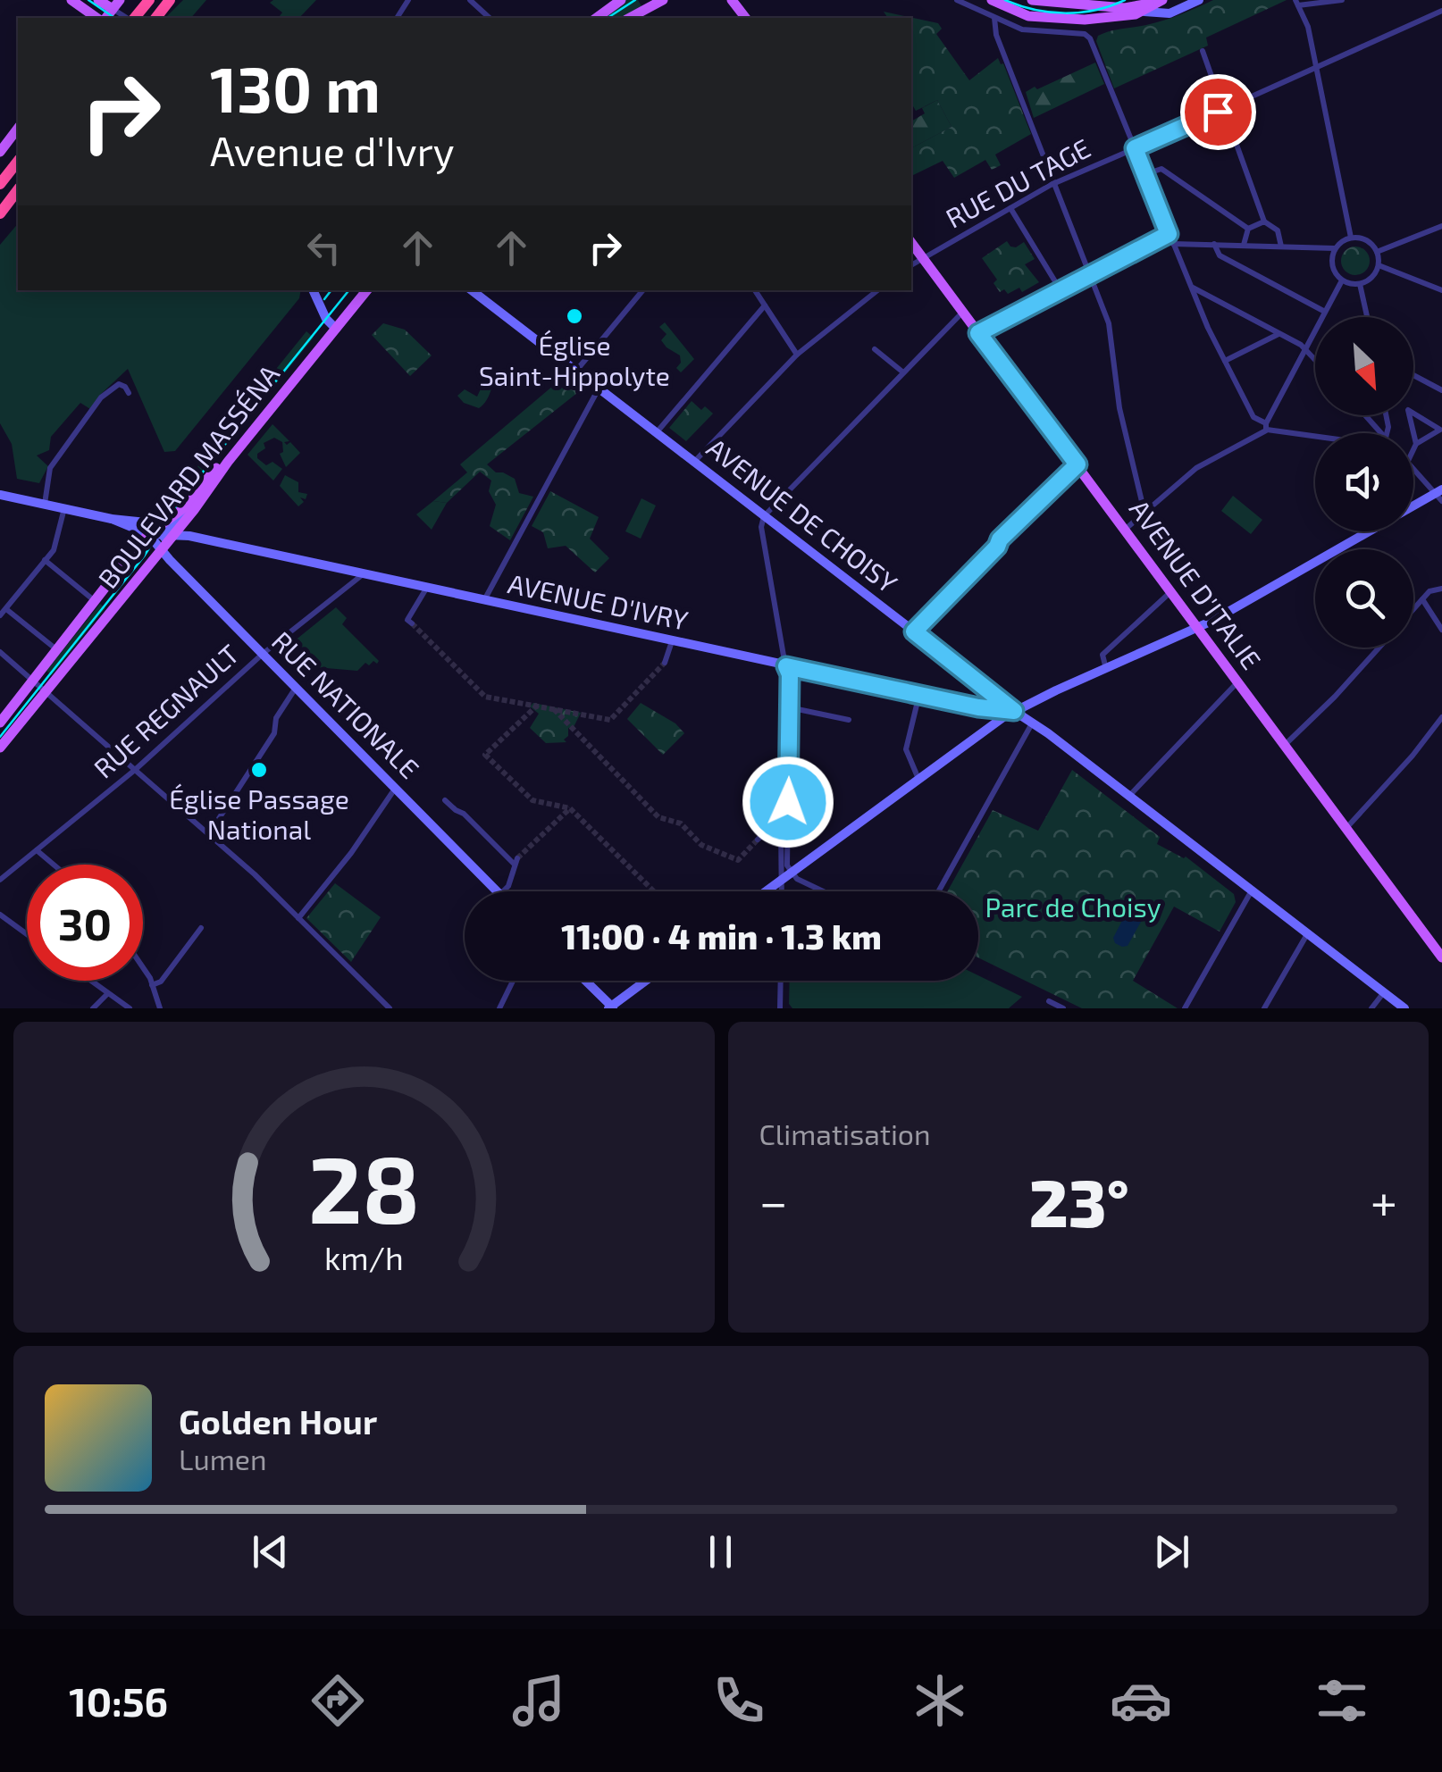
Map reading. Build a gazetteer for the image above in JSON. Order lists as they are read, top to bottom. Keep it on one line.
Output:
{"streets":{"main road":["BOULEVARD MASSÉNA","AVENUE DE CHOISY","AVENUE D'ITALIE","AVENUE D'IVRY","RUE NATIONALE"],"street":["RUE DU TAGE","RUE REGNAULT"]},"crossings":[["RUE DU TAGE","AVENUE D'ITALIE"],["BOULEVARD MASSÉNA","AVENUE D'IVRY"],["BOULEVARD MASSÉNA","RUE NATIONALE"],["AVENUE DE CHOISY","AVENUE D'IVRY"],["AVENUE D'IVRY","RUE REGNAULT"],["RUE NATIONALE","RUE REGNAULT"]],"parks":["Parc de Choisy"],"places":["Église Saint-Hippolyte","Église Passage National"],"north":"bottom right","page":{"turn":["130 m","Avenue d'Ivry"],"limit":"30","trip":"11:00 · 4 min · 1.3 km","tile":"Climatisation","heat":["−","23°","+"],"song":["Golden Hour","Lumen"],"tabs":"10:56","gauge":["28","km/h"]}}
